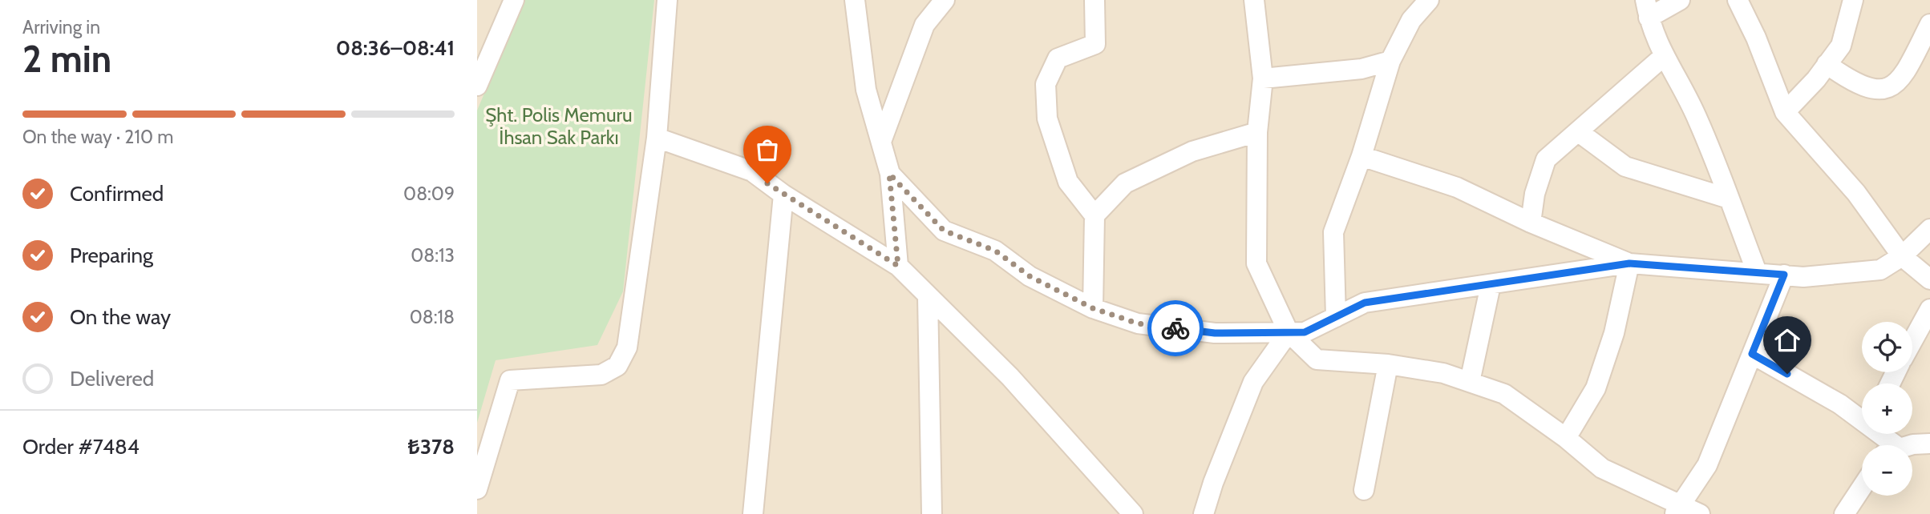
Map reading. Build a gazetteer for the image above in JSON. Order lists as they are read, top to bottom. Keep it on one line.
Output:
{"parks":["Şht. Polis Memuru İhsan Sak Parkı"],"page":{"heading":["2 min","Arriving in","08:36–08:41"],"panel":["Order #7484","₺378"],"bar":"On the way · 210 m","list":[["Confirmed","08:09"],["Preparing","08:13"],["On the way","08:18"],"Delivered"],"map_buttons":["+","−"]}}
